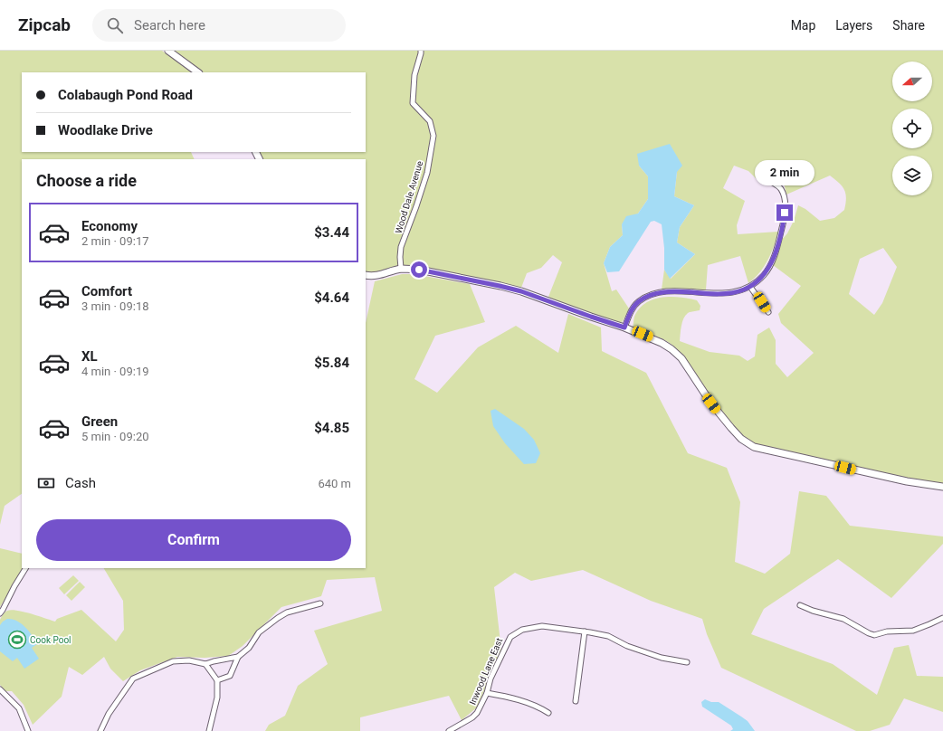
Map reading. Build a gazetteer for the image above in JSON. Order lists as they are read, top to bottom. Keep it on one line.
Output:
{"streets":{"street":["Wood Dale Avenue","Inwood Lane East"]},"places":{"sports":["Cook Pool"]},"north":"left","page":{"header":"Zipcab","search":"Search here","nav":["Map","Layers","Share"],"banner":["Colabaugh Pond Road","Woodlake Drive"],"heading":"Choose a ride","bubble":"2 min","list":[{"name":"Economy","note":"2 min · 09:17","value":"$3.44"},{"name":"Comfort","note":"3 min · 09:18","value":"$4.64"},{"name":"XL","note":"4 min · 09:19","value":"$5.84"},{"name":"Green","note":"5 min · 09:20","value":"$4.85"}],"pay":["Cash","640 m"],"buttons":"Confirm"}}
